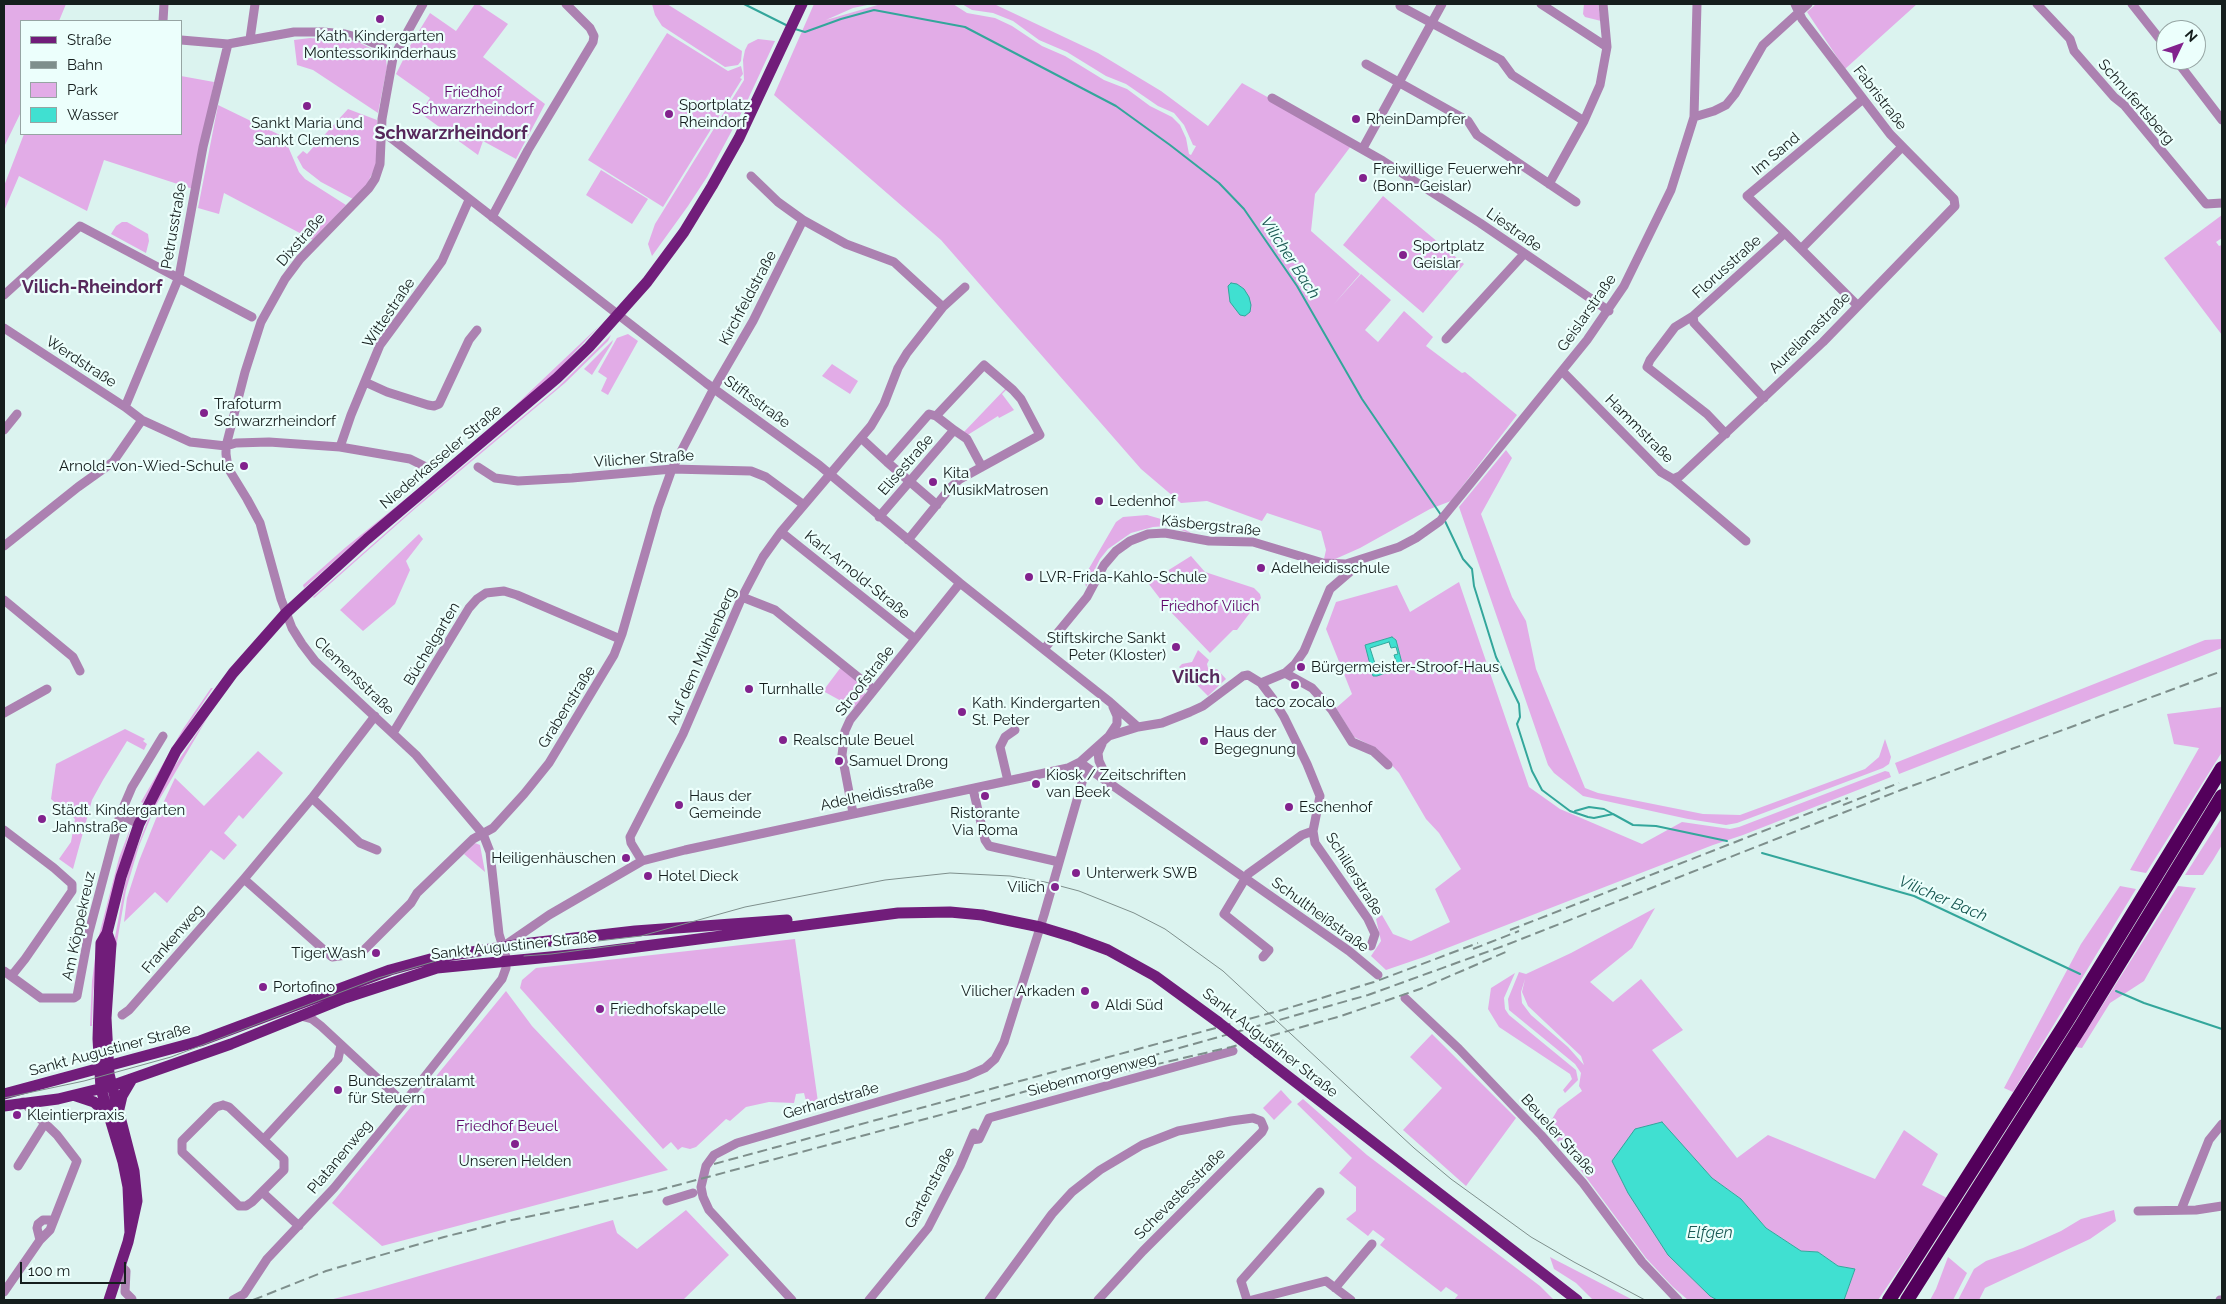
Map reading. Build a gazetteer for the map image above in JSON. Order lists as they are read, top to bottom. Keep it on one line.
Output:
{"streets":{"main road":["Niederkasseler Straße","Sankt Augustiner Straße"],"street":["Fabristraße","Schnufertsberg","Im Sand","Petrusstraße","Liestraße","Dixstraße","Florusstraße","Kirchfeldstraße","Wittestraße","Geislarstraße","Aurelianastraße","Werdstraße","Stiftsstraße","Hammstraße","Vilicher Straße","Elisestraße","Käsbergstraße","Karl-Arnold-Straße","Büchelgarten","Auf dem Mühlenberg","Clemensstraße","Stroofstraße","Grabenstraße","Adelheidisstraße","Schillerstraße","Schultheißstraße","Am Köppekreuz","Frankenweg","Siebenmorgenweg","Gerhardstraße","Beueler Straße","Platanenweg","Gartenstraße","Schevastesstraße"]},"crossings":[["Fabristraße","Im Sand"],["Fabristraße","Aurelianastraße"],["Im Sand","Florusstraße"],["Petrusstraße","Werdstraße"],["Liestraße","Geislarstraße"],["Dixstraße","Stiftsstraße"],["Dixstraße","Clemensstraße"],["Florusstraße","Aurelianastraße"],["Kirchfeldstraße","Stiftsstraße"],["Kirchfeldstraße","Grabenstraße"],["Wittestraße","Stiftsstraße"],["Geislarstraße","Hammstraße"],["Geislarstraße","Käsbergstraße"],["Aurelianastraße","Hammstraße"],["Stiftsstraße","Niederkasseler Straße"],["Stiftsstraße","Elisestraße"],["Stiftsstraße","Käsbergstraße"],["Stiftsstraße","Auf dem Mühlenberg"],["Stiftsstraße","Stroofstraße"],["Stiftsstraße","Grabenstraße"],["Stiftsstraße","Adelheidisstraße"],["Niederkasseler Straße","Clemensstraße"],["Niederkasseler Straße","Sankt Augustiner Straße"],["Vilicher Straße","Auf dem Mühlenberg"],["Vilicher Straße","Grabenstraße"],["Karl-Arnold-Straße","Auf dem Mühlenberg"],["Karl-Arnold-Straße","Stroofstraße"],["Büchelgarten","Clemensstraße"],["Büchelgarten","Grabenstraße"],["Auf dem Mühlenberg","Adelheidisstraße"],["Clemensstraße","Grabenstraße"],["Clemensstraße","Adelheidisstraße"],["Clemensstraße","Frankenweg"],["Clemensstraße","Sankt Augustiner Straße"],["Clemensstraße","Platanenweg"],["Stroofstraße","Adelheidisstraße"],["Grabenstraße","Frankenweg"],["Adelheidisstraße","Schillerstraße"],["Adelheidisstraße","Schultheißstraße"],["Adelheidisstraße","Sankt Augustiner Straße"],["Adelheidisstraße","Gerhardstraße"],["Schillerstraße","Schultheißstraße"],["Schultheißstraße","Gerhardstraße"],["Sankt Augustiner Straße","Gerhardstraße"],["Sankt Augustiner Straße","Platanenweg"],["Siebenmorgenweg","Gartenstraße"]],"districts":["Schwarzrheindorf","Vilich-Rheindorf","Vilich"],"water":["Vilicher Bach","Elfgen"],"parks":["Friedhof Schwarzrheindorf","Friedhof Vilich","Friedhof Beuel"],"places":["Kath. Kindergarten Montessorikinderhaus","Sankt Maria und Sankt Clemens","Sportplatz Rheindorf","RheinDampfer","Freiwillige Feuerwehr (Bonn-Geislar)","Sportplatz Geislar","Trafoturm Schwarzrheindorf","Arnold-von-Wied-Schule","Kita MusikMatrosen","Ledenhof","Adelheidisschule","LVR-Frida-Kahlo-Schule","Stiftskirche Sankt Peter (Kloster)","Bürgermeister-Stroof-Haus","taco zocalo","Turnhalle","Kath. Kindergarten St. Peter","Realschule Beuel","Haus der Begegnung","Samuel Drong","Kiosk / Zeitschriften van Beek","Ristorante Via Roma","Haus der Gemeinde","Eschenhof","Städt. Kindergarten Jahnstraße","Heiligenhäuschen","Unterwerk SWB","Hotel Dieck","Vilich","TigerWash","Portofino","Vilicher Arkaden","Aldi Süd","Friedhofskapelle","Bundeszentralamt für Steuern","Kleintierpraxis","Unseren Helden"],"legend":["Straße","Bahn","Park","Wasser"],"scale_bar":"100 m","north":"top right"}
